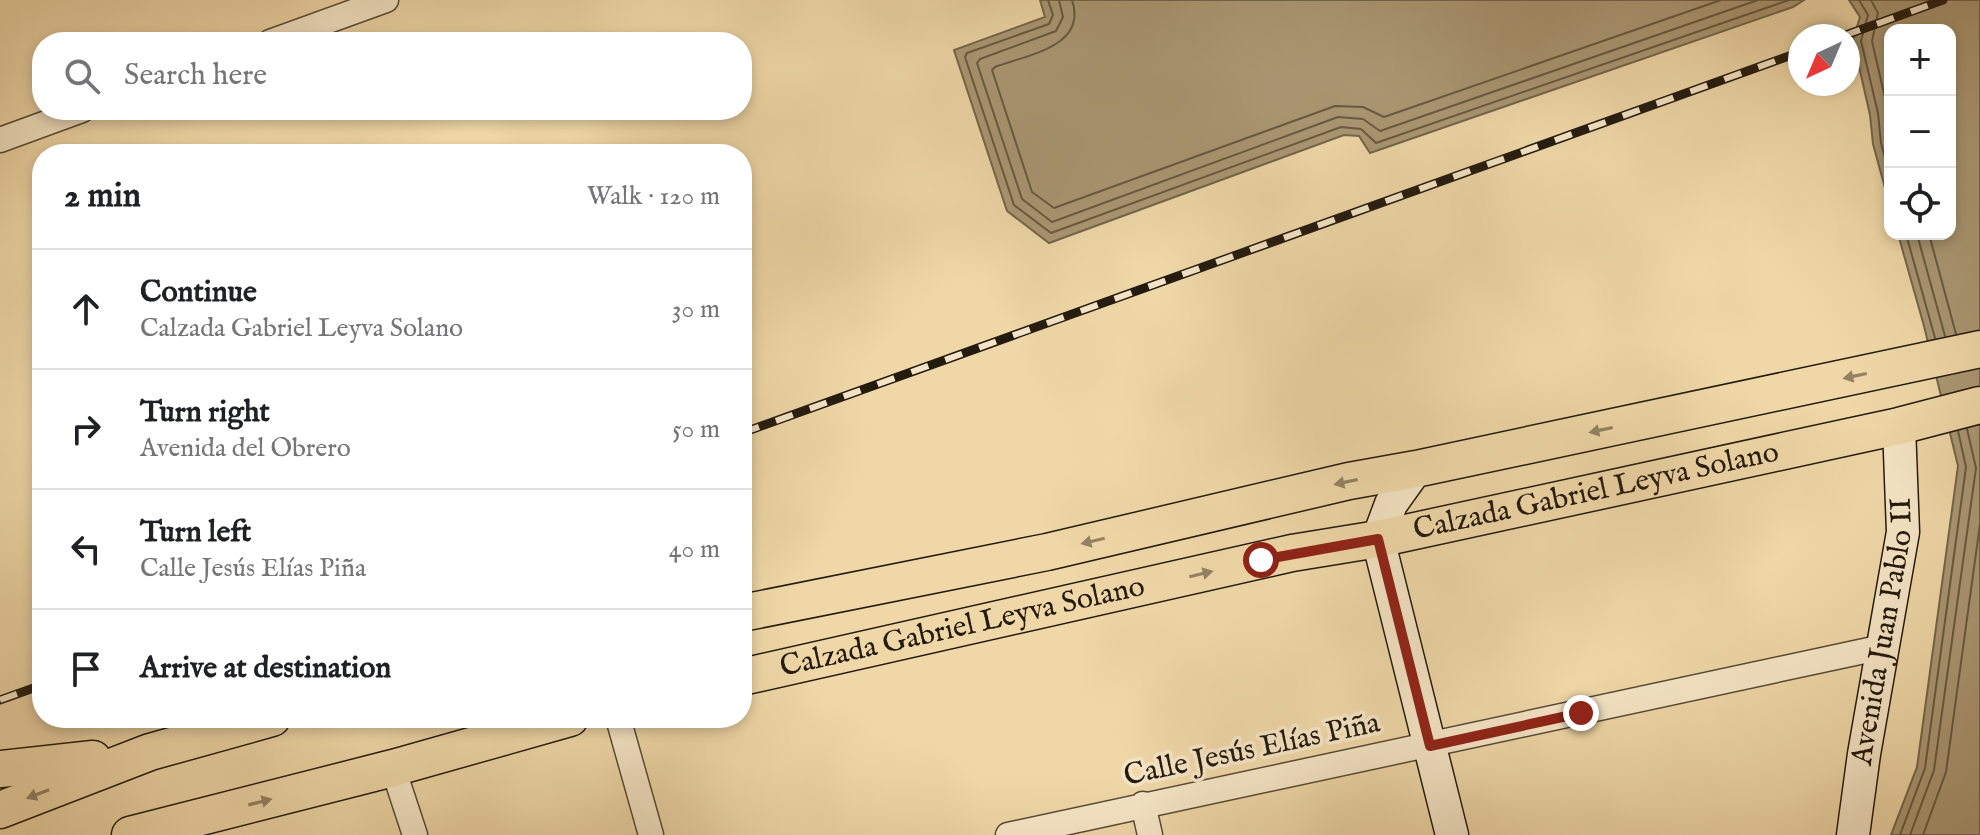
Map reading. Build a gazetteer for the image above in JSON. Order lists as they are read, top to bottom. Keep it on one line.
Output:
{"streets":{"main road":["Calzada Gabriel Leyva Solano","Avenida Juan Pablo II"],"street":["Calle Jesús Elías Piña"]},"crossings":[["Calzada Gabriel Leyva Solano","Avenida Juan Pablo II"],["Avenida Juan Pablo II","Calle Jesús Elías Piña"]],"north":"bottom left","page":{"map_buttons":["+","−"],"search":"Search here","heading":["2 min","Walk · 120 m"],"list":[["Continue","Calzada Gabriel Leyva Solano","30 m"],["Turn right","Avenida del Obrero","50 m"],["Turn left","Calle Jesús Elías Piña","40 m"],"Arrive at destination"]}}
